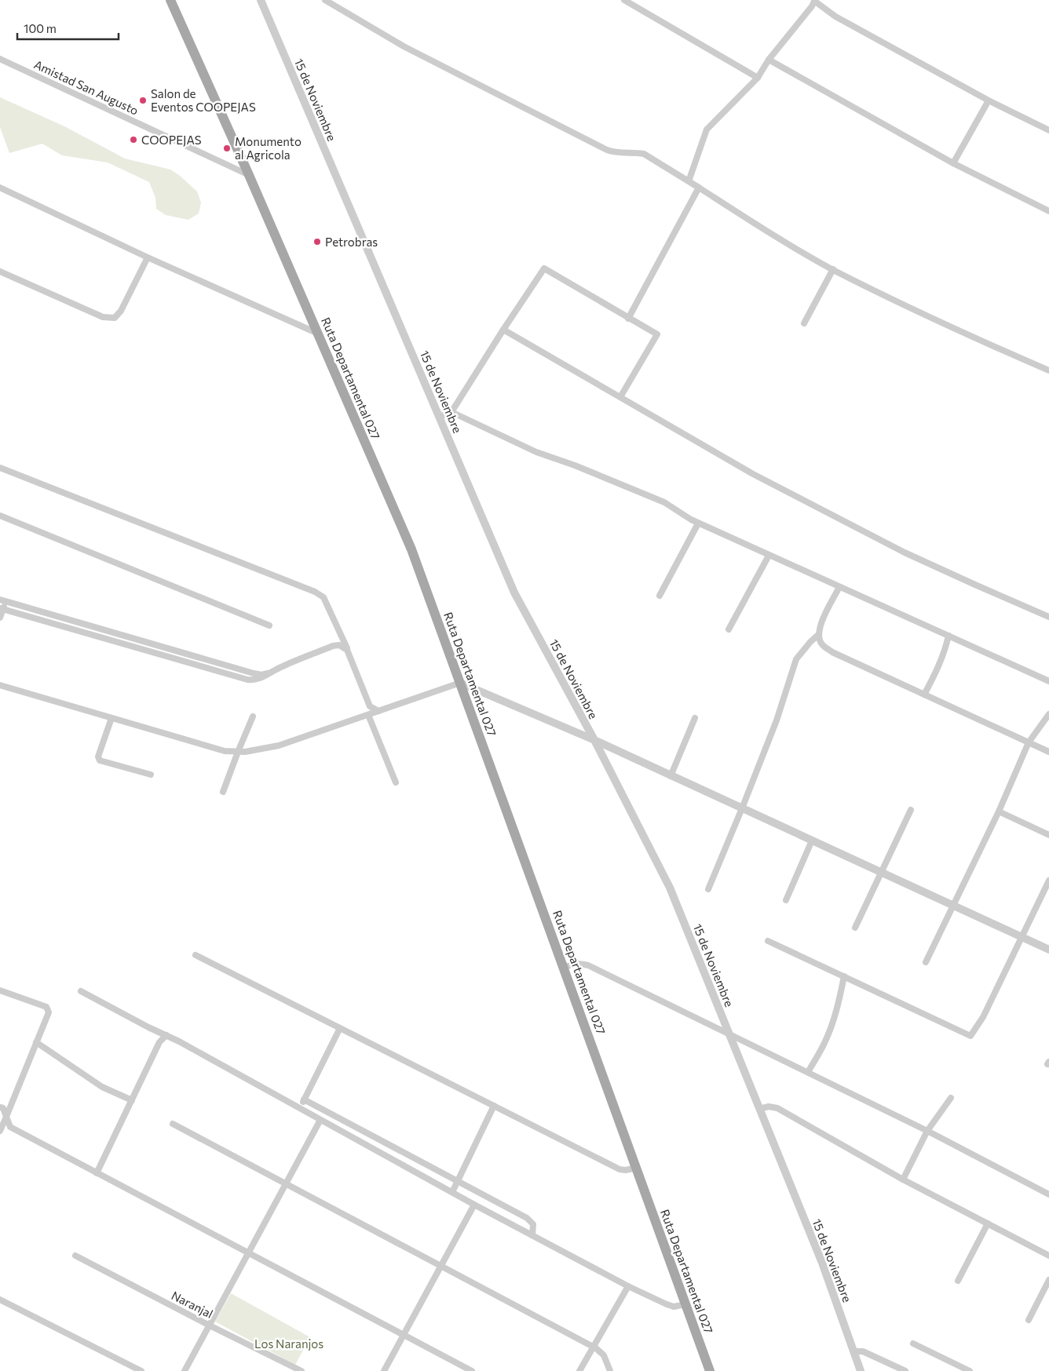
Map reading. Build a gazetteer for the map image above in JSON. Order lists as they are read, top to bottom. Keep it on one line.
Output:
{"streets":{"main road":["Ruta Departamental 027"],"street":["Amistad San Augusto","15 de Noviembre","Naranjal"]},"crossings":[["Amistad San Augusto","Ruta Departamental 027"]],"parks":["Los Naranjos"],"places":["Salon de Eventos COOPEJAS","COOPEJAS","Monumento al Agricola","Petrobras"],"scale_bar":"100 m"}
